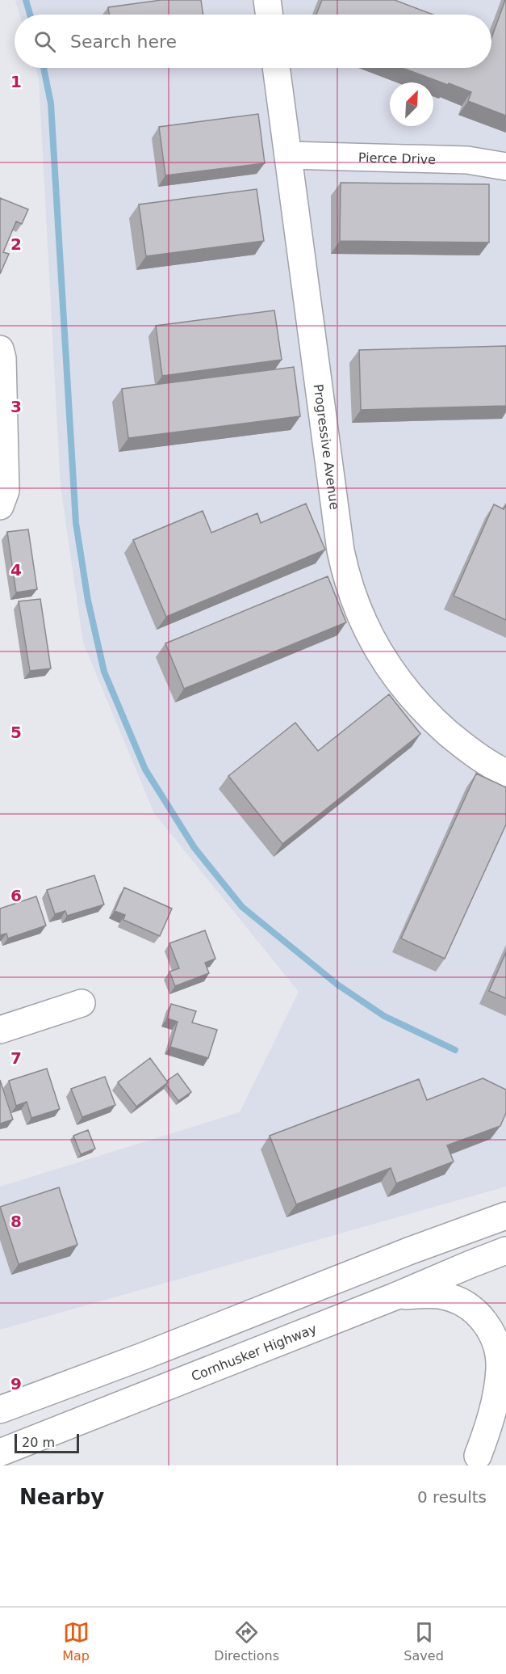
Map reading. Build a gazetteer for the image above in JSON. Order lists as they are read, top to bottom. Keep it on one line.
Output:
{"streets":{"main road":["Pierce Drive","Progressive Avenue","Cornhusker Highway"]},"crossings":[["Pierce Drive","Progressive Avenue"]],"scale_bar":"20 m","north":"top right","page":{"search":"Search here","scale":"20 m","heading":["Nearby","0 results"],"nav":["Map","Directions","Saved"]},"grid":{"rows":["1","2","3","4","5","6","7","8","9"]}}
